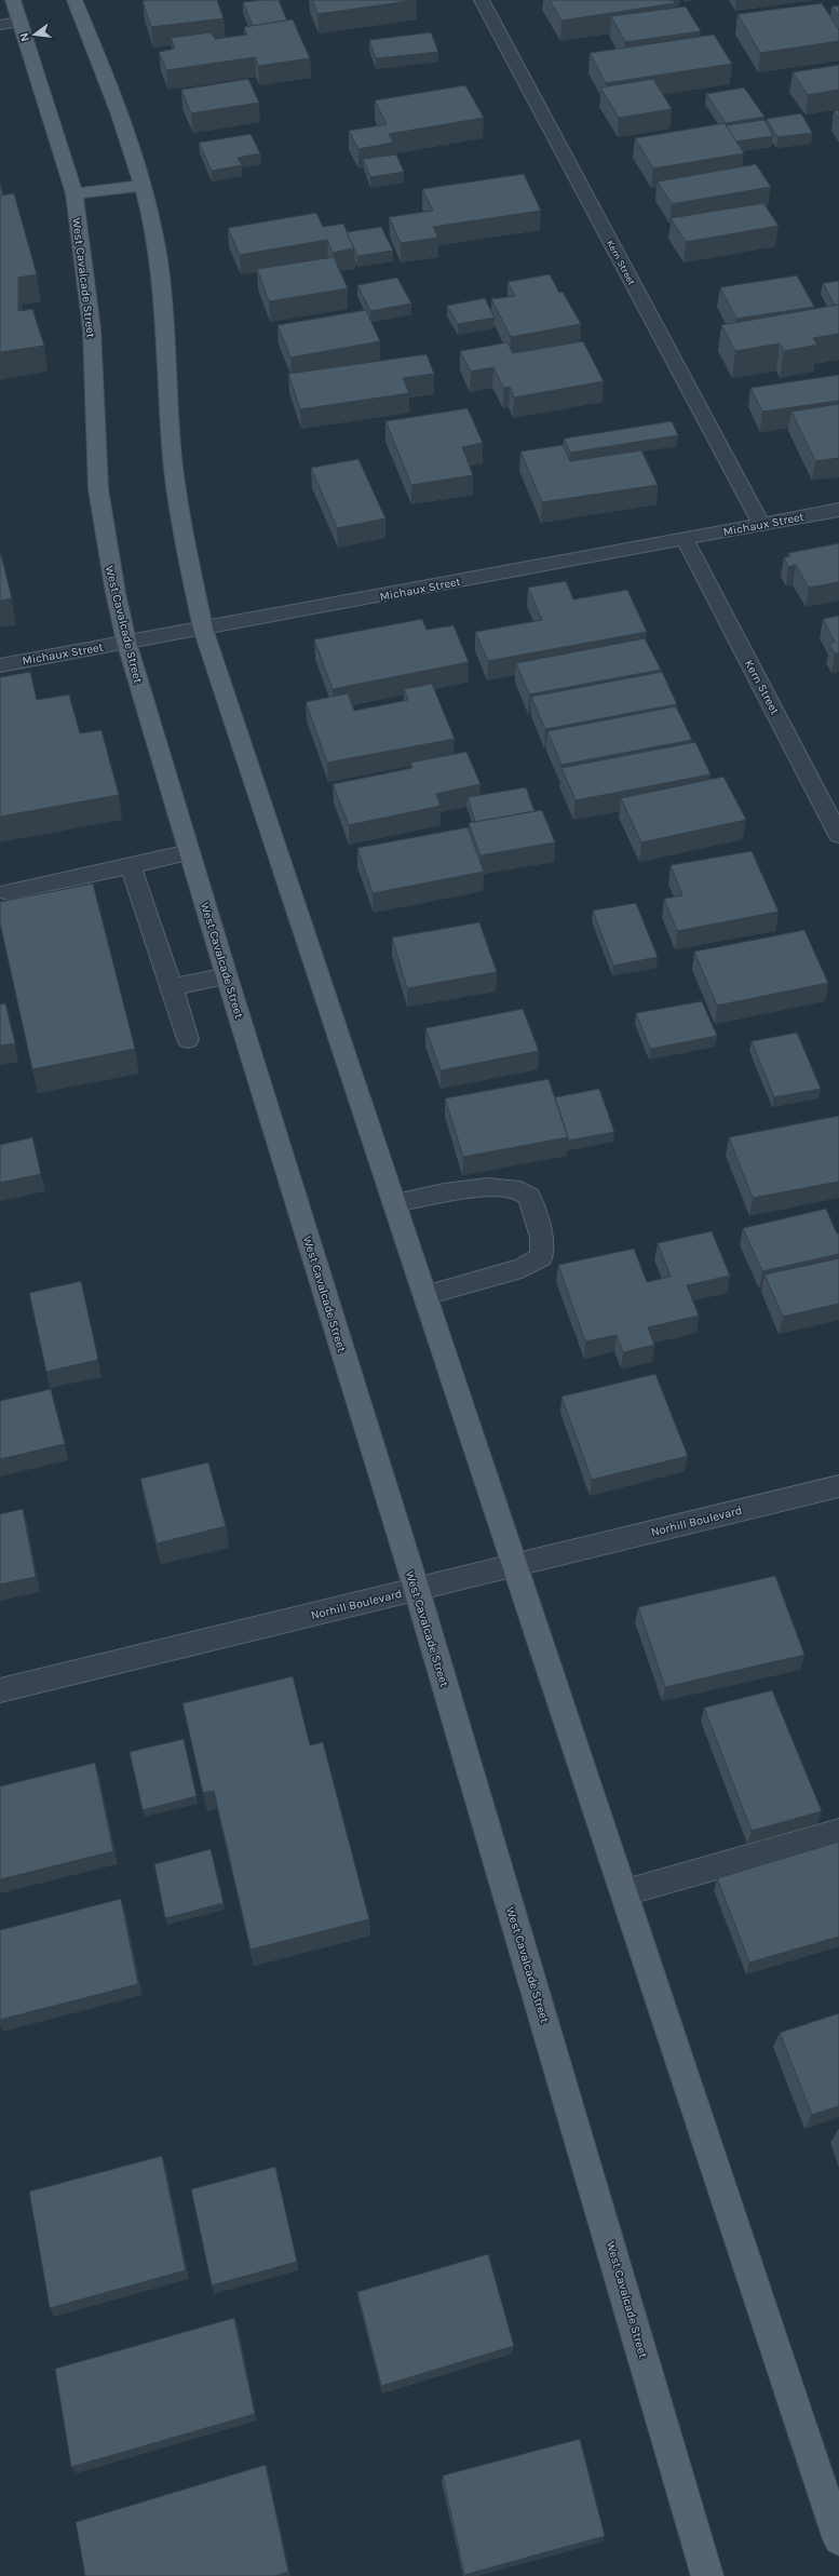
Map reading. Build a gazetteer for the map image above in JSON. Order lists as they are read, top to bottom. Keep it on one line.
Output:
{"streets":{"main road":["West Cavalcade Street"],"street":["Kern Street","Michaux Street","Norhill Boulevard"]},"crossings":[["Kern Street","Michaux Street"],["West Cavalcade Street","Michaux Street"],["West Cavalcade Street","Norhill Boulevard"]],"north":"left"}
